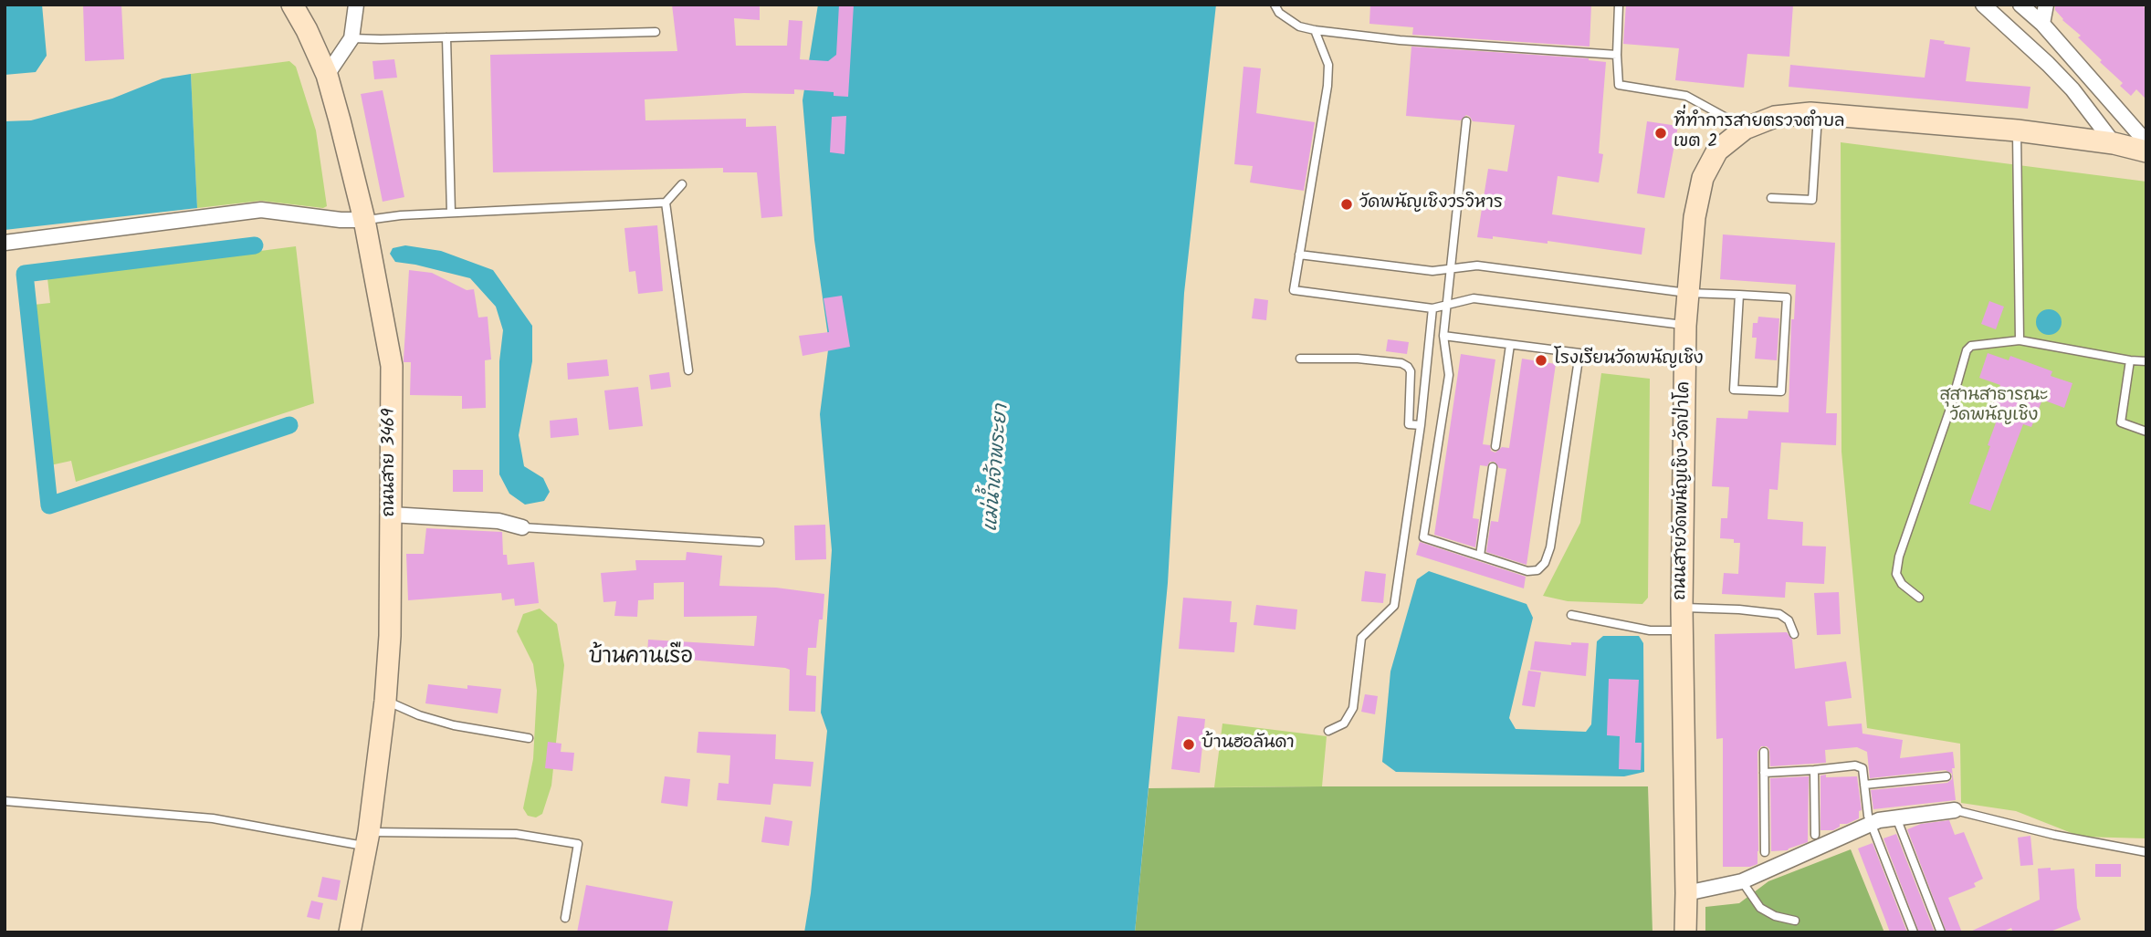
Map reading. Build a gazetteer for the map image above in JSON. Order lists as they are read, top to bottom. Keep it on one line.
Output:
{"streets":{"main road":["ถนนสาย 3469","ถนนสายวัดพนัญเชิง-วัดป่าโค"]},"districts":["บ้านคานเรือ"],"water":["แม่น้ำเจ้าพระยา"],"parks":["สุสานสาธารณะ วัดพนัญเชิง"],"places":["ที่ทำการสายตรวจตำบล เขต 2","วัดพนัญเชิงวรวิหาร","โรงเรียนวัดพนัญเชิง","บ้านฮอลันดา"]}
